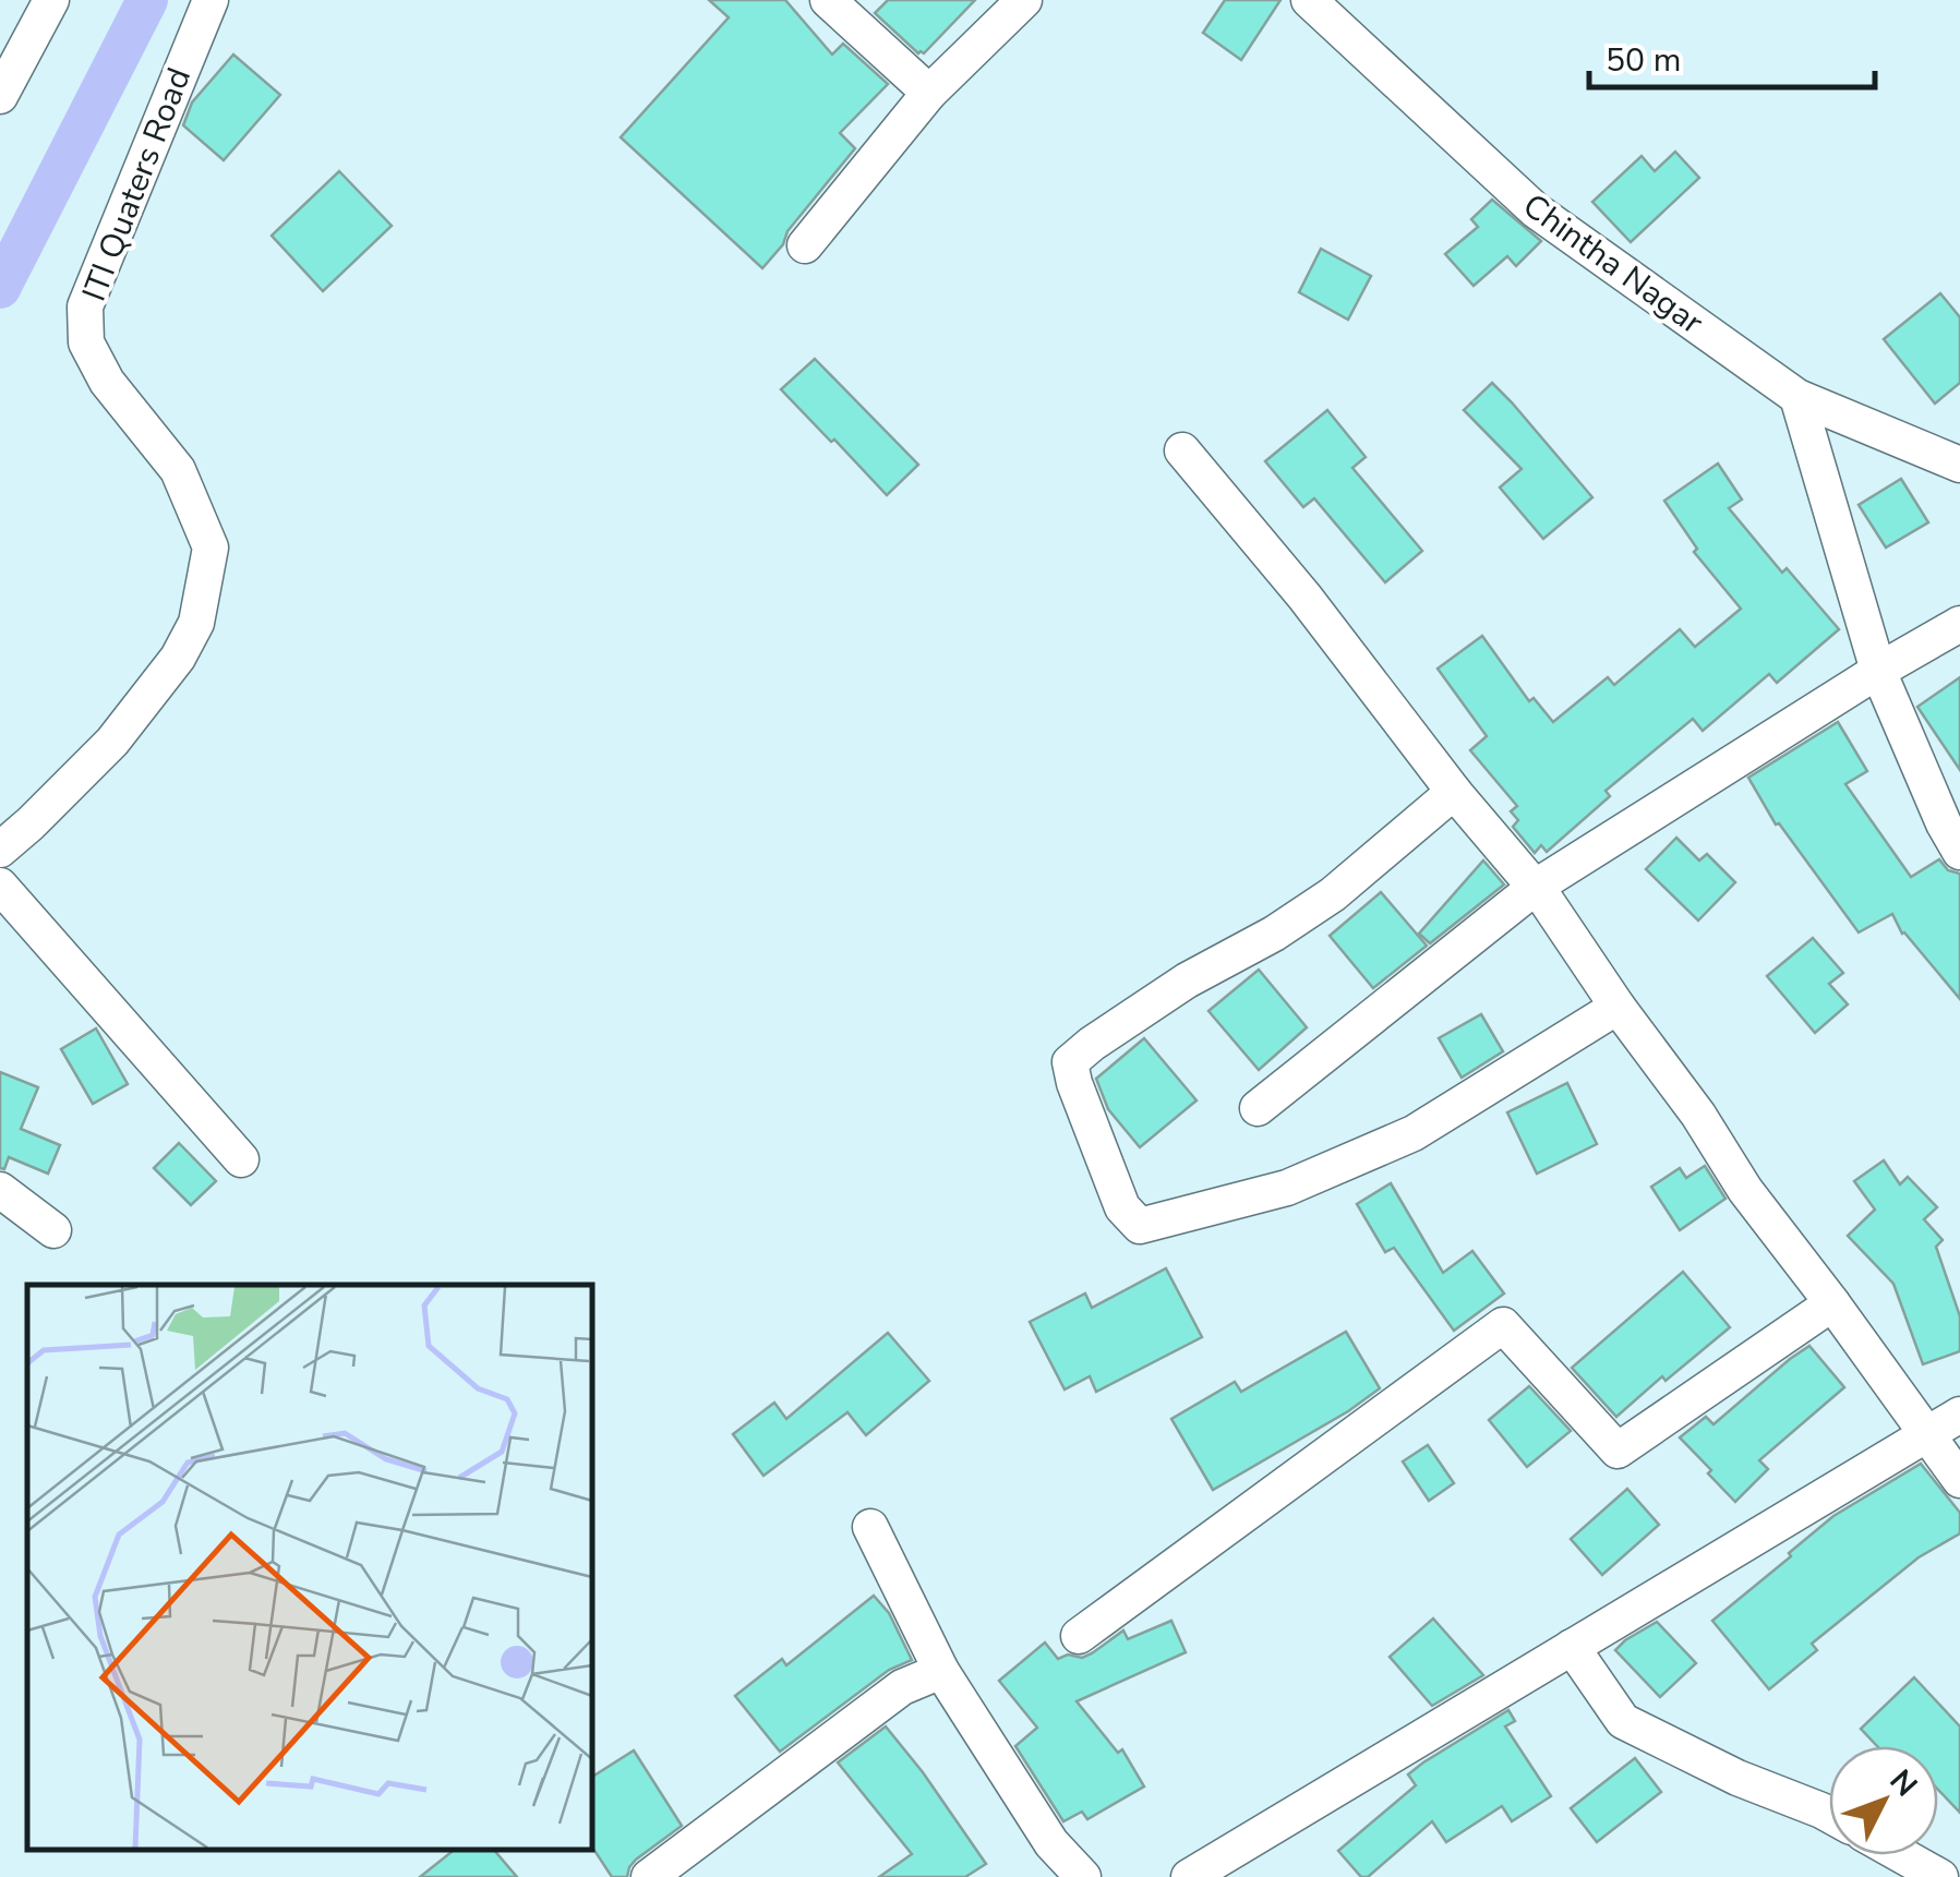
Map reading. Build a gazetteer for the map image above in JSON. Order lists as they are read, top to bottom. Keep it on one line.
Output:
{"streets":{"street":["ITI Quaters Road","Chintha Nagar"]},"scale_bar":"50 m","north":"top right"}
